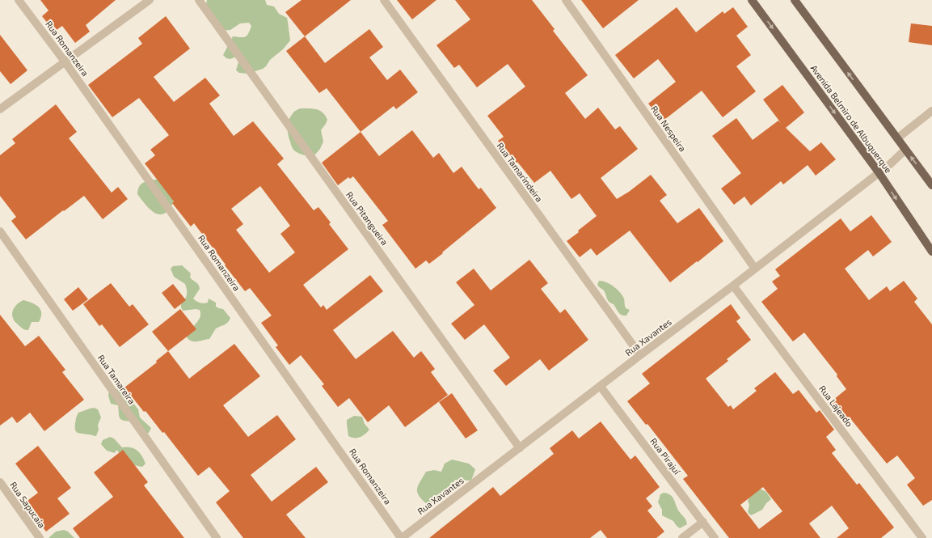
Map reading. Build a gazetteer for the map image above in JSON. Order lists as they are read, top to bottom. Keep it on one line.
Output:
{"streets":{"main road":["Avenida Belmiro de Albuquerque"],"street":["Rua Romanzeira","Rua Nespeira","Rua Tamarindeira","Rua Pitangueira","Rua Xavantes","Rua Tamareira","Rua Lajeado","Rua Pirajuí","Rua Sapucaia"]},"crossings":[["Rua Romanzeira","Rua Xavantes"],["Avenida Belmiro de Albuquerque","Rua Xavantes"],["Rua Nespeira","Rua Xavantes"],["Rua Tamarindeira","Rua Xavantes"],["Rua Pitangueira","Rua Xavantes"],["Rua Xavantes","Rua Lajeado"],["Rua Xavantes","Rua Pirajuí"]]}
